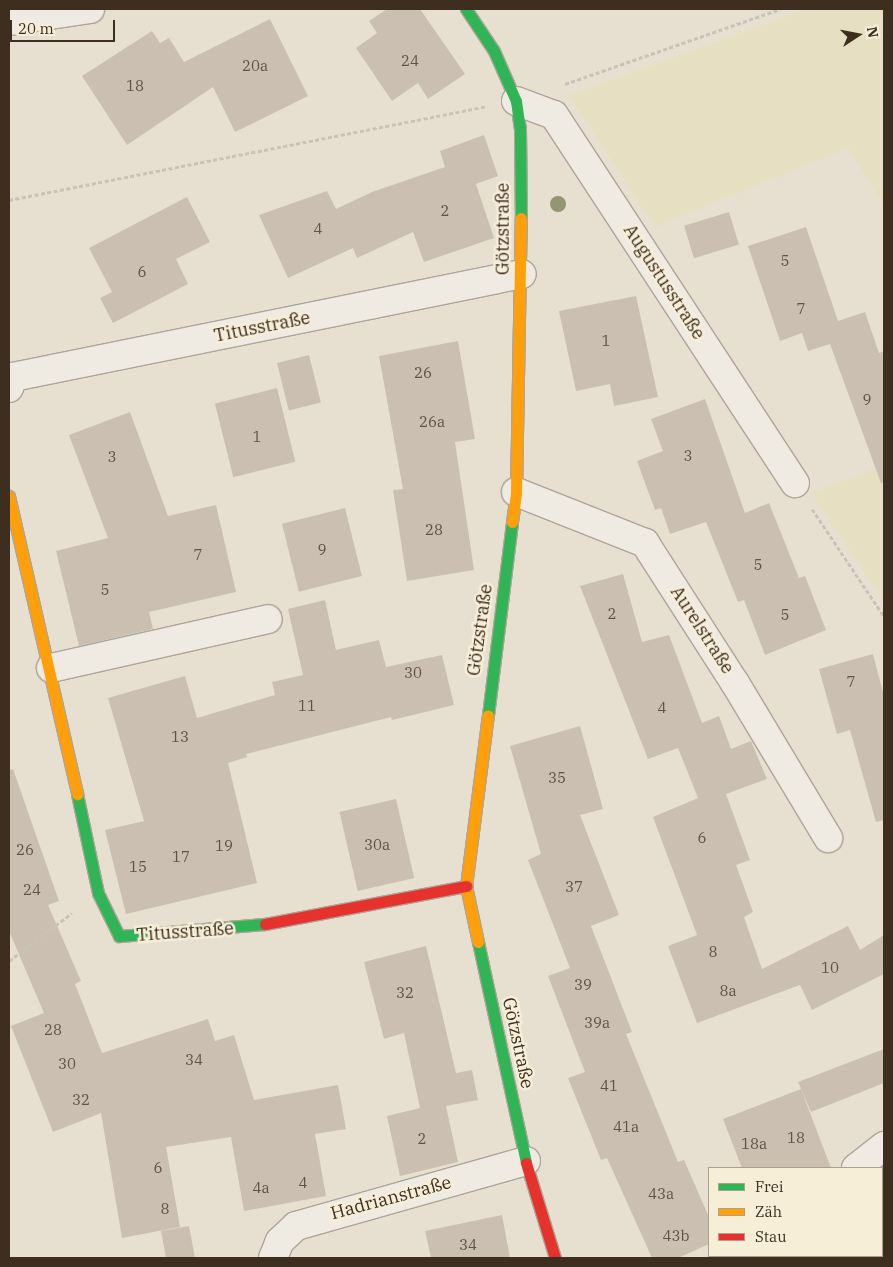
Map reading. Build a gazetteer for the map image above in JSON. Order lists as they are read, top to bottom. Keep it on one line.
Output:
{"streets":{"street":["Götzstraße","Augustusstraße","Titusstraße","Aurelstraße","Hadrianstraße"]},"crossings":[["Götzstraße","Augustusstraße"],["Götzstraße","Titusstraße"],["Götzstraße","Aurelstraße"],["Götzstraße","Hadrianstraße"]],"house_numbers":["24","20a","18","2","4","5","6","7","1","26","9","26a","1","3","3","28","9","7","5","5","2","5","30","7","11","4","13","35","6","30a","19","26","17","15","37","24","8","10","39","8a","32","39a","28","34","30","41","32","41a","18","2","18a","6","4","4a","43a","8","43b","34"],"legend":["Frei","Zäh","Stau"],"scale_bar":"20 m","north":"right"}
